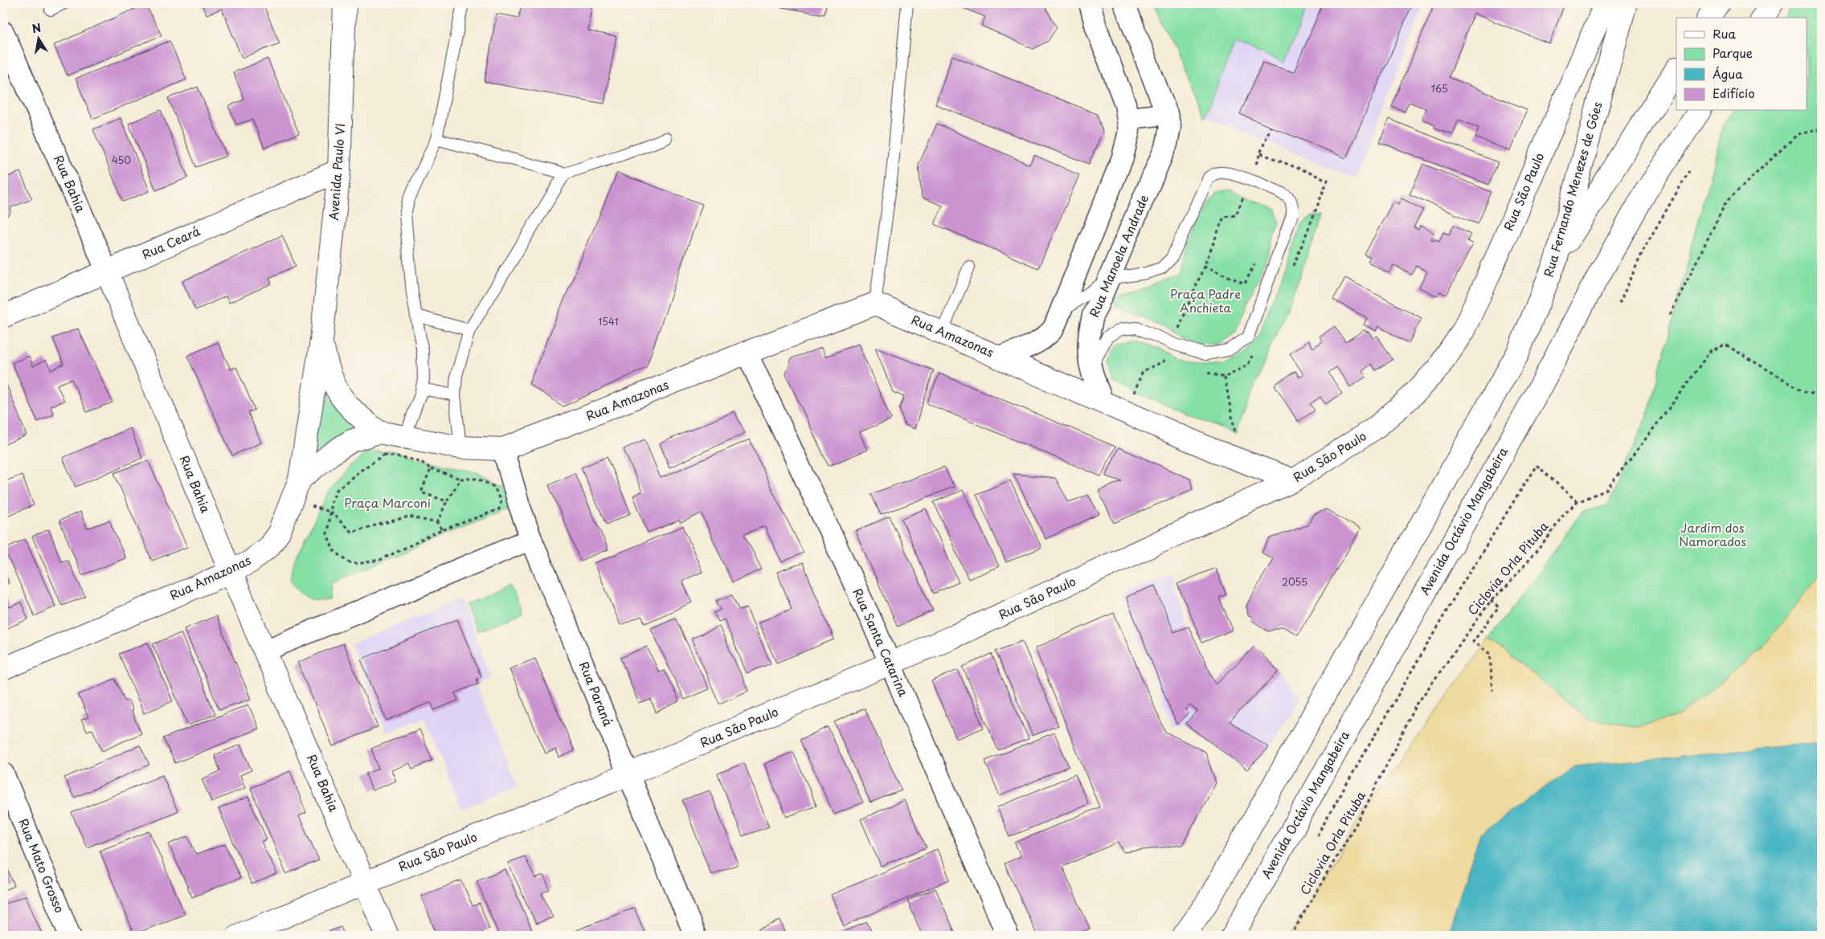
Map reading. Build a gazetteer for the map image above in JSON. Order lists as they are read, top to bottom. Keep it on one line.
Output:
{"streets":{"main road":["Avenida Paulo VI","Rua Bahia","Rua Fernando Menezes de Góes","Rua São Paulo","Rua Ceará","Rua Amazonas","Avenida Octávio Mangabeira"],"street":["Rua Manoela Andrade","Rua Santa Catarina","Rua Paraná","Rua Mato Grosso"],"path":["Ciclovia Orla Pituba"]},"crossings":[["Avenida Paulo VI","Rua Ceará"],["Avenida Paulo VI","Rua Amazonas"],["Rua Bahia","Rua São Paulo"],["Rua Bahia","Rua Ceará"],["Rua Bahia","Rua Amazonas"],["Rua São Paulo","Rua Amazonas"],["Rua São Paulo","Rua Santa Catarina"],["Rua São Paulo","Rua Paraná"],["Rua Manoela Andrade","Rua Amazonas"],["Rua Amazonas","Rua Santa Catarina"],["Rua Amazonas","Rua Paraná"]],"parks":["Praça Padre Anchieta","Praça Marconi","Jardim dos Namorados"],"house_numbers":["165","450","1541","2055"],"legend":["Rua","Parque","Água","Edifício"],"north":"top"}
